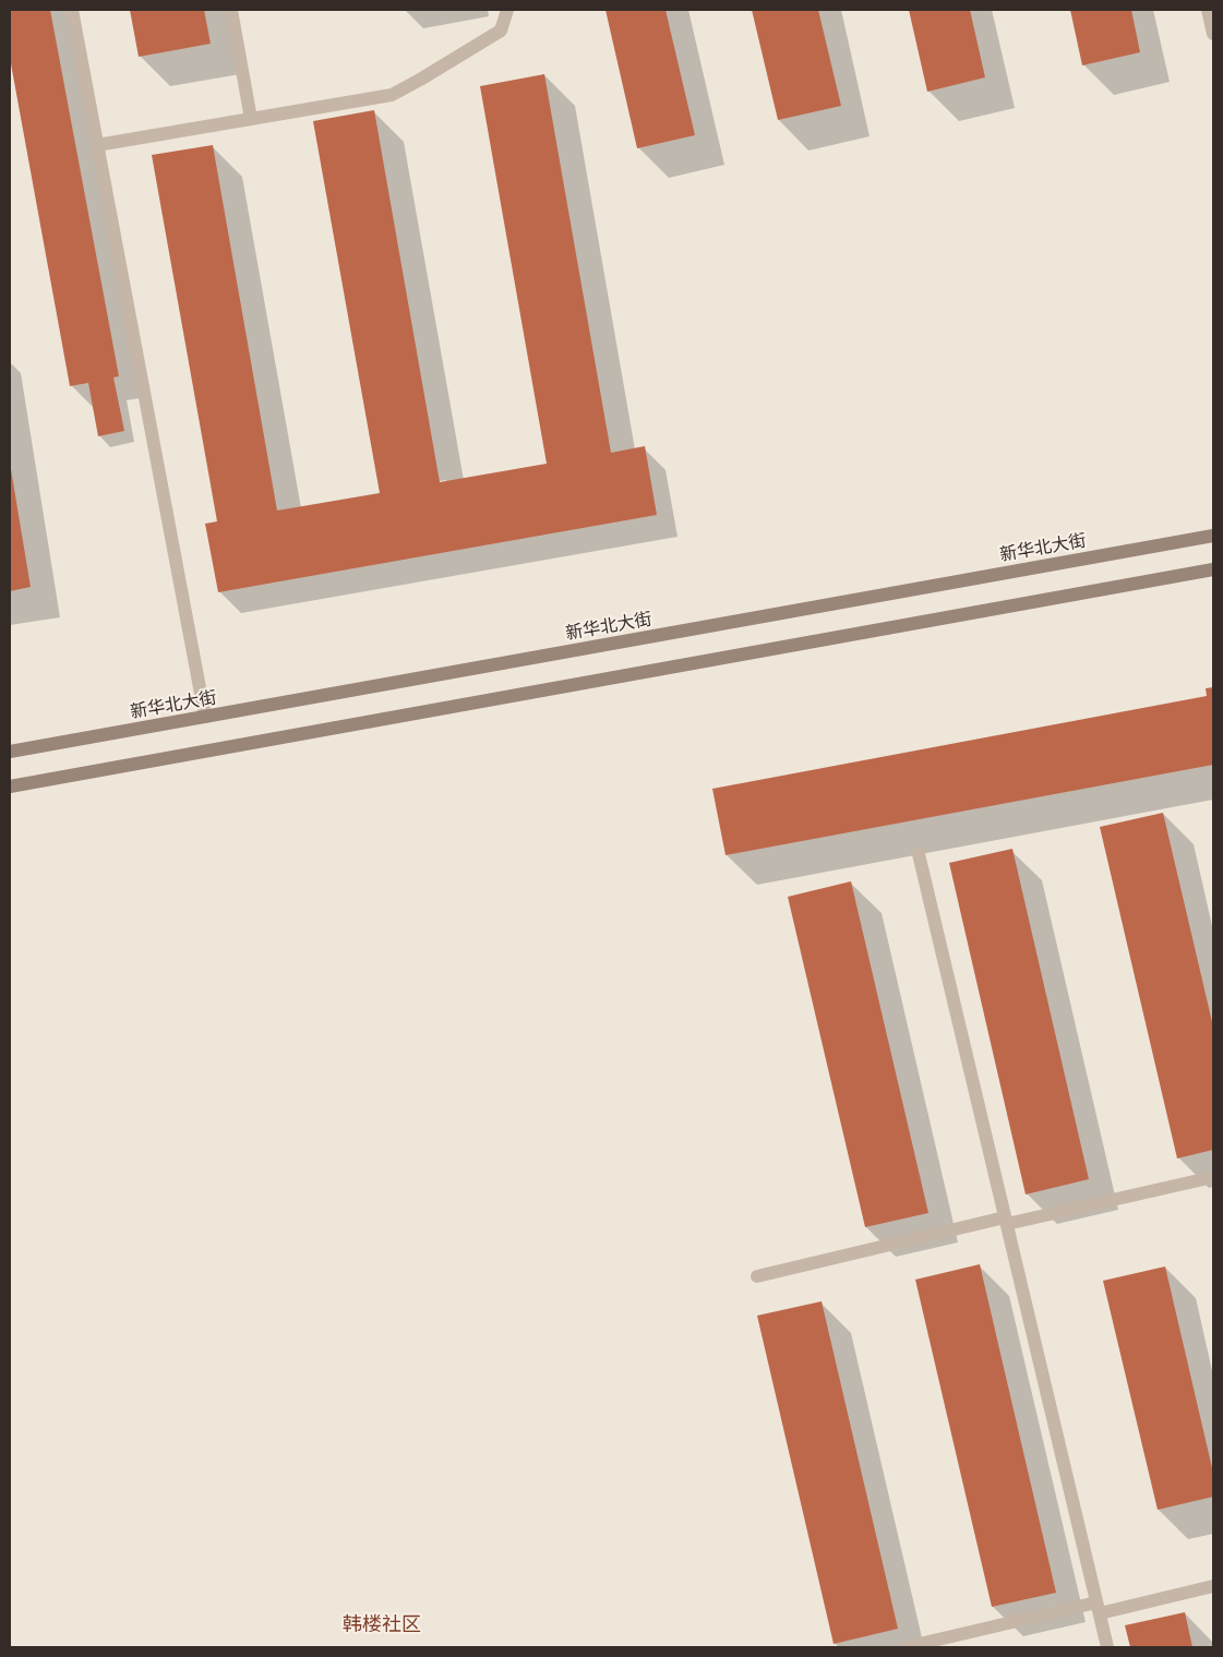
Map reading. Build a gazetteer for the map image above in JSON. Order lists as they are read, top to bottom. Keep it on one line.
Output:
{"streets":{"main road":["新华北大街"]},"districts":["韩楼社区"]}
